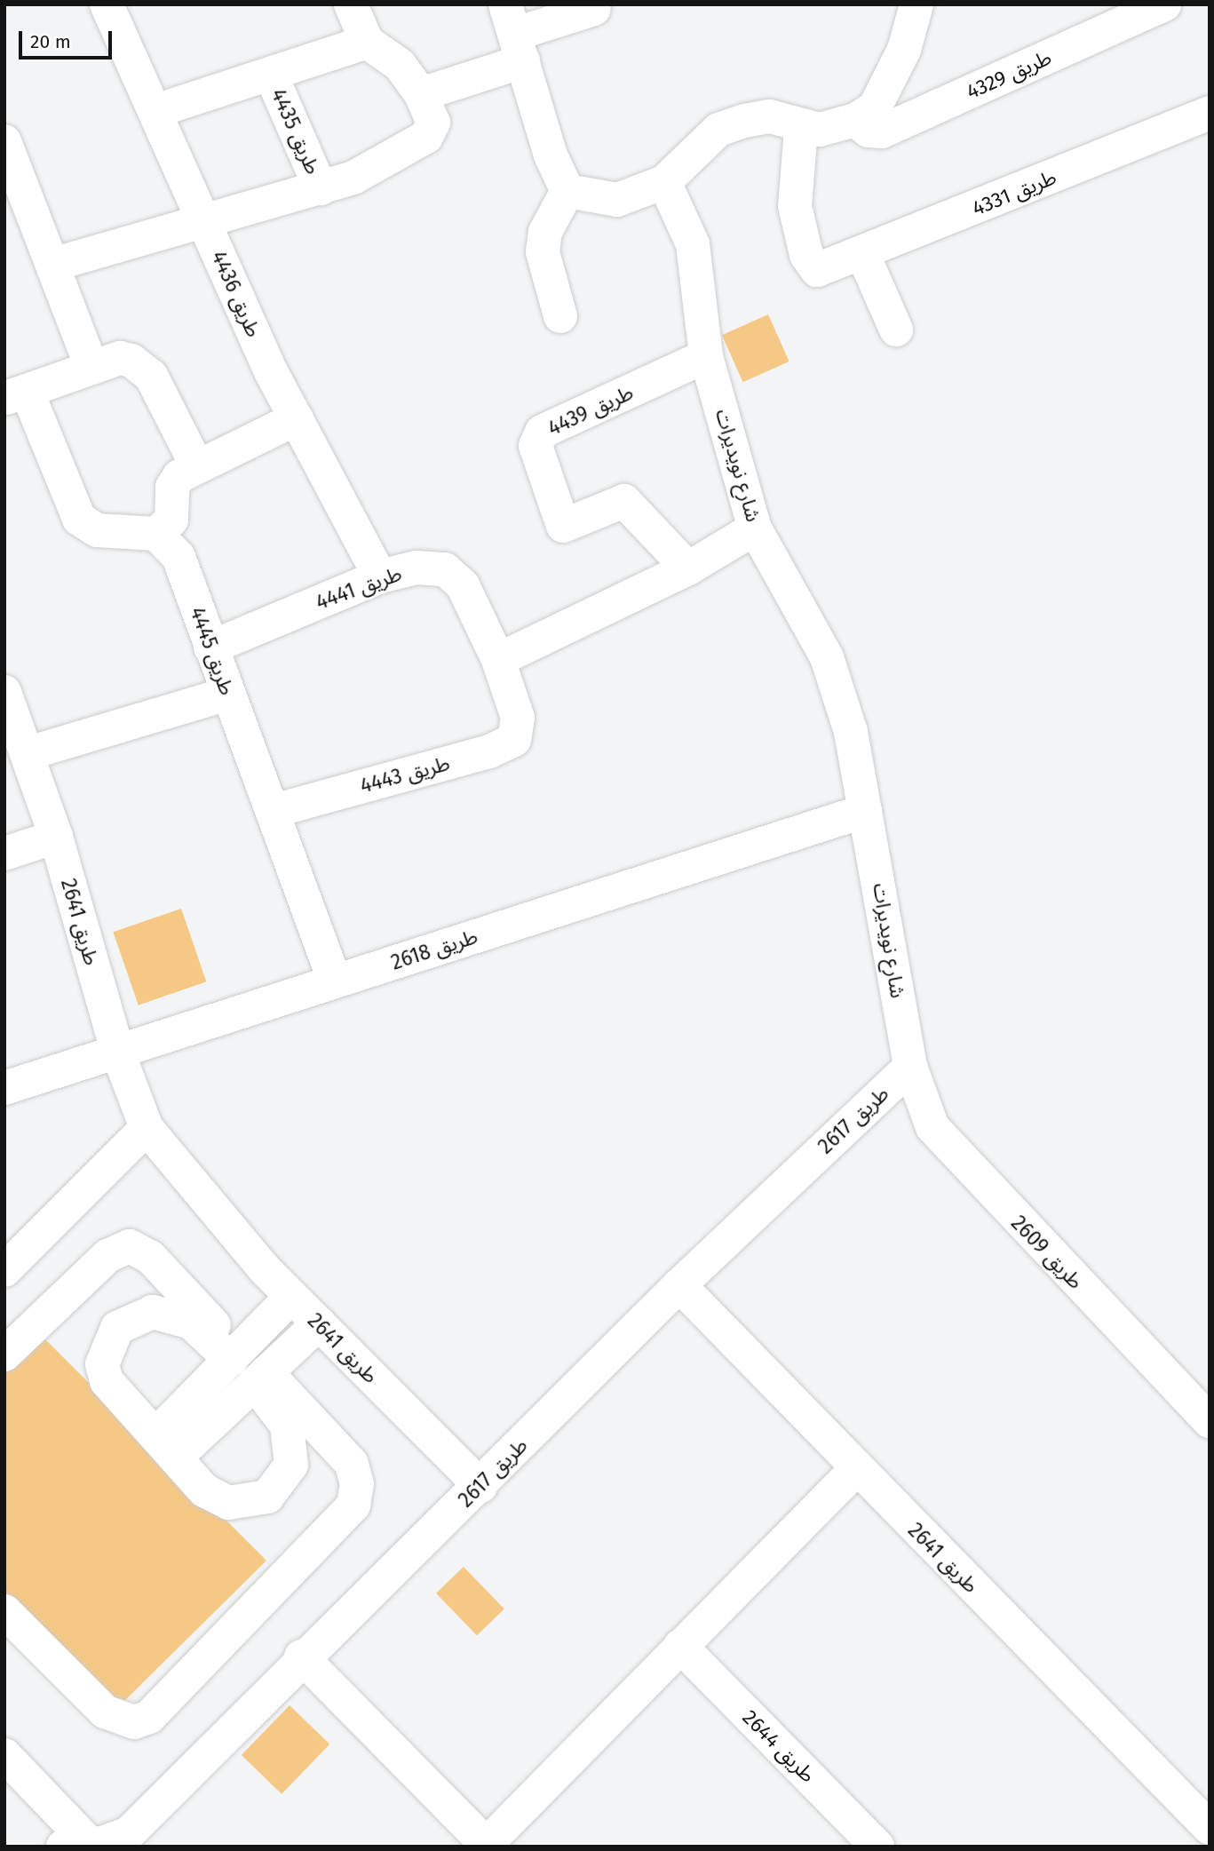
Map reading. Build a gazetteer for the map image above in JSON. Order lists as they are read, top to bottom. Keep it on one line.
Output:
{"streets":{"street":["طريق 4329","طريق 4435","طريق 4331","طريق 4436","طريق 4439","شارع نويديرات","طريق 4441","طريق 4445","طريق 4443","طريق 2641","طريق 2618","طريق 2617","طريق 2609","طريق 2644"]},"crossings":[["طريق 4329","طريق 4331"],["طريق 4329","شارع نويديرات"],["طريق 4436","طريق 4441"],["طريق 4439","شارع نويديرات"],["شارع نويديرات","طريق 2618"],["شارع نويديرات","طريق 2617"],["شارع نويديرات","طريق 2609"],["طريق 4441","طريق 4445"],["طريق 4441","طريق 4443"],["طريق 4445","طريق 4443"],["طريق 4445","طريق 2618"],["طريق 2641","طريق 2618"],["طريق 2641","طريق 2617"],["طريق 2617","طريق 2609"]],"scale_bar":"20 m"}
